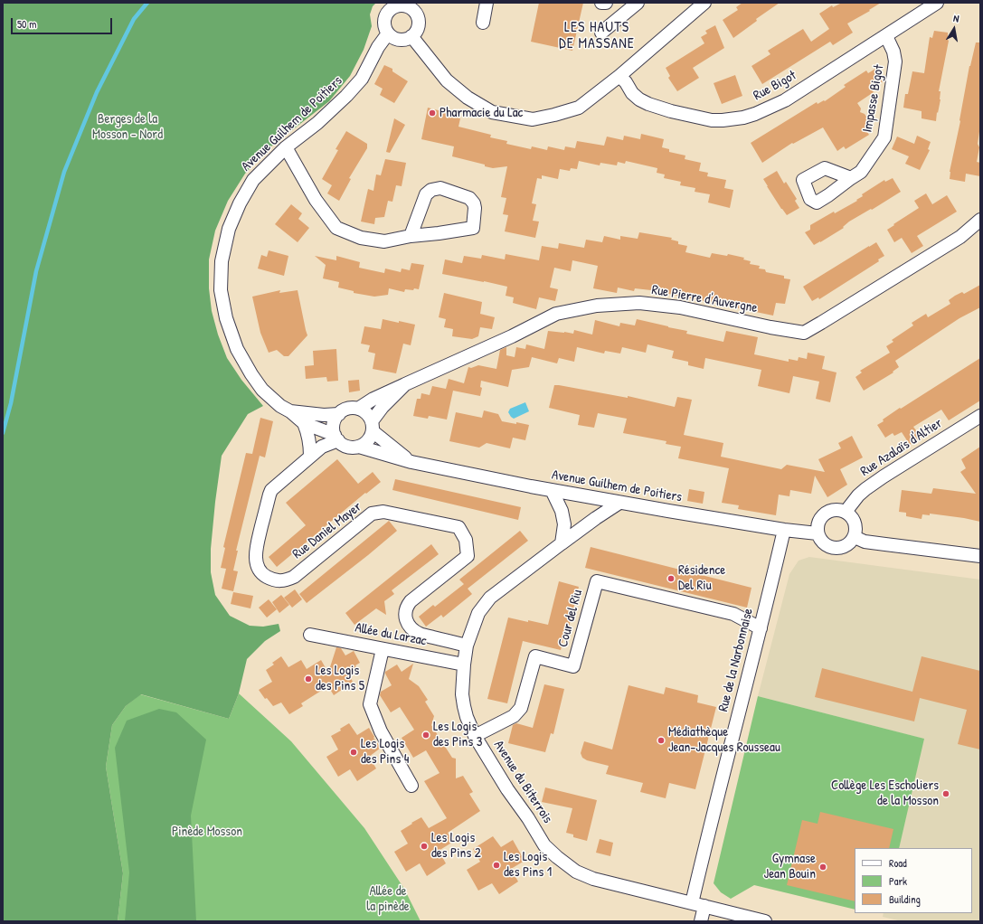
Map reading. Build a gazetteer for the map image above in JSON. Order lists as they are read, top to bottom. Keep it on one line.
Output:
{"streets":{"street":["Rue Bigot","Impasse Bigot","Avenue Guilhem de Poitiers","Rue Pierre d'Auvergne","Rue Azalaïs d'Altier","Rue Daniel Mayer","Cour del Riu","Allée du Larzac","Rue de la Narbonnaise","Avenue du Biterrois"]},"crossings":[["Rue Bigot","Impasse Bigot"],["Avenue Guilhem de Poitiers","Rue Pierre d'Auvergne"],["Avenue Guilhem de Poitiers","Rue Azalaïs d'Altier"],["Avenue Guilhem de Poitiers","Rue Daniel Mayer"],["Avenue Guilhem de Poitiers","Rue de la Narbonnaise"],["Avenue Guilhem de Poitiers","Avenue du Biterrois"],["Rue Pierre d'Auvergne","Rue Daniel Mayer"],["Rue Daniel Mayer","Avenue du Biterrois"],["Cour del Riu","Rue de la Narbonnaise"],["Cour del Riu","Avenue du Biterrois"],["Allée du Larzac","Avenue du Biterrois"],["Rue de la Narbonnaise","Avenue du Biterrois"]],"districts":["LES HAUTS DE MASSANE"],"parks":["Berges de la Mosson - Nord","Pinède Mosson","Allée de la pinède"],"places":["Pharmacie du Lac","Résidence Del Riu","Les Logis des Pins 5","Les Logis des Pins 3","Médiathèque Jean-Jacques Rousseau","Les Logis des Pins 4","Collège Les Escholiers de la Mosson","Les Logis des Pins 2","Les Logis des Pins 1","Gymnase Jean Bouin"],"legend":["Road","Park","Building"],"scale_bar":"50 m","north":"top"}
